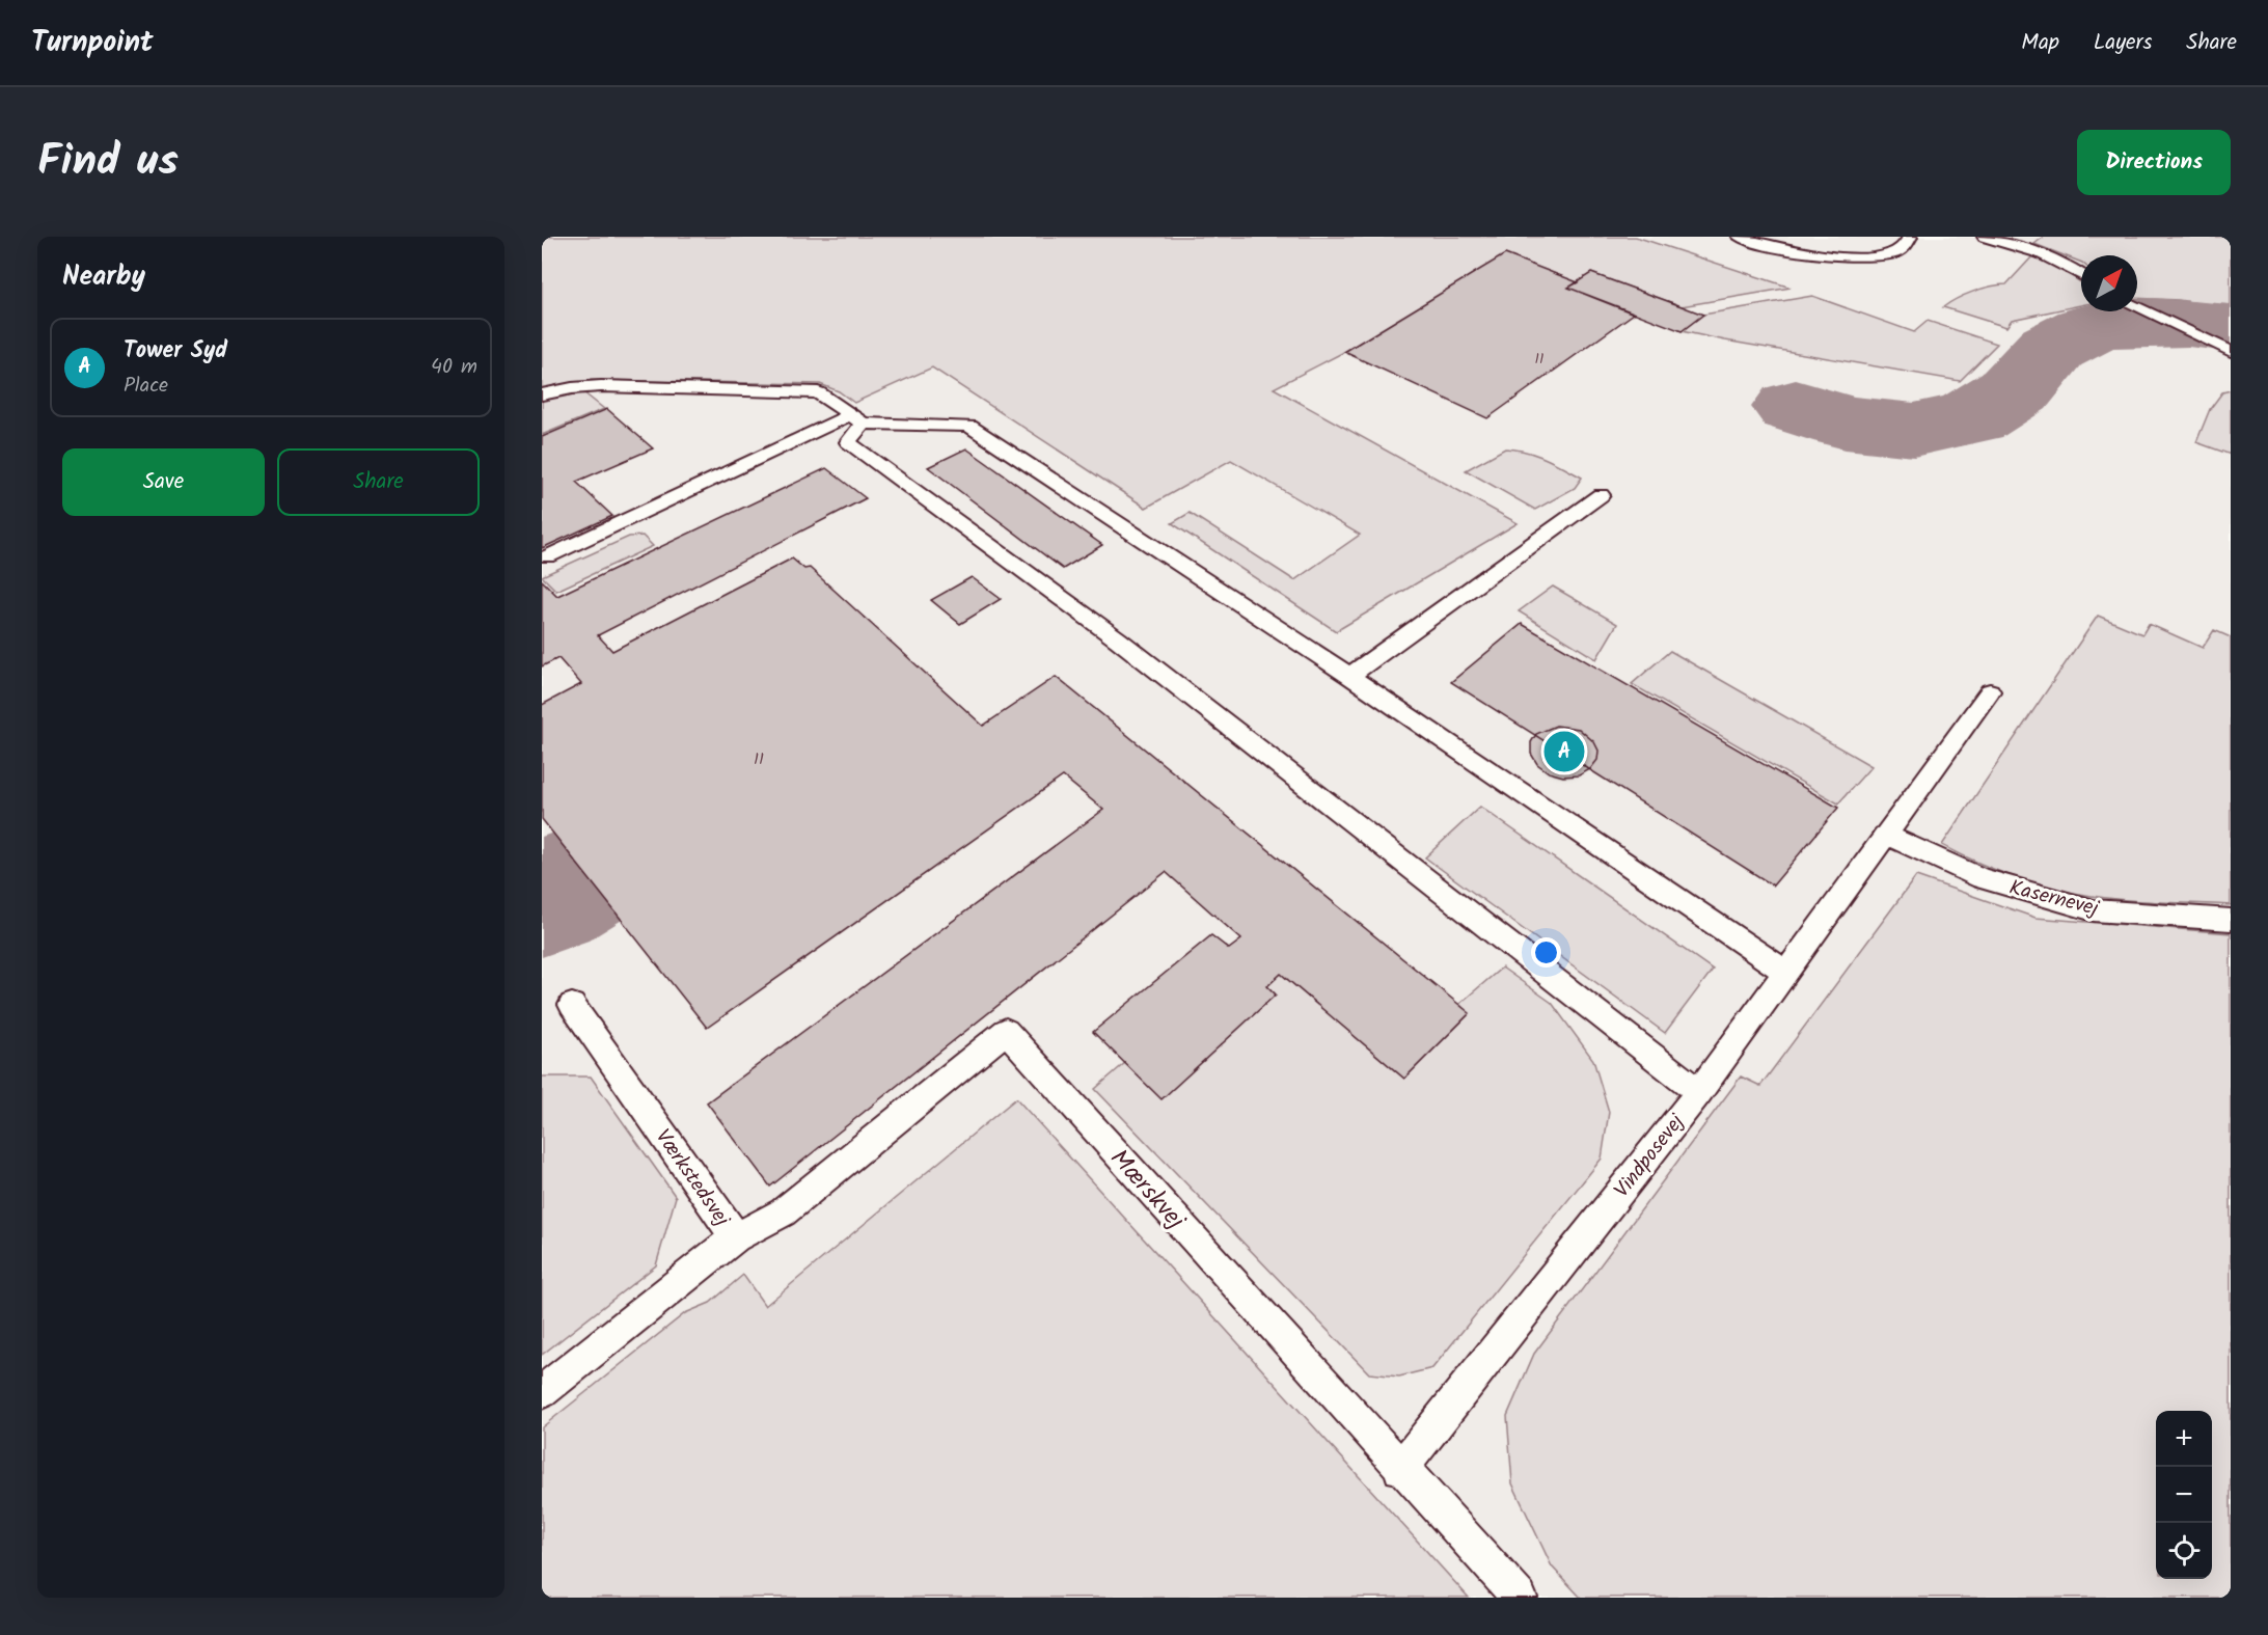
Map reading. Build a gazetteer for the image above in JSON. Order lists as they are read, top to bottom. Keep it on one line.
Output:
{"streets":{"lane":["Kasernevej","Vindposevej","Værkstedsvej","Mærskvej"]},"crossings":[["Kasernevej","Vindposevej"],["Vindposevej","Mærskvej"],["Værkstedsvej","Mærskvej"]],"house_numbers":["11","11"],"north":"top right","page":{"header":"Turnpoint","nav":["Map","Layers","Share"],"title":"Find us","buttons":["Directions",["Save","Share"]],"heading":"Nearby","list":[{"mark":"A","name":"Tower Syd","note":"Place","value":"40 m"}],"pins":"A","map_buttons":["+","−"]}}
